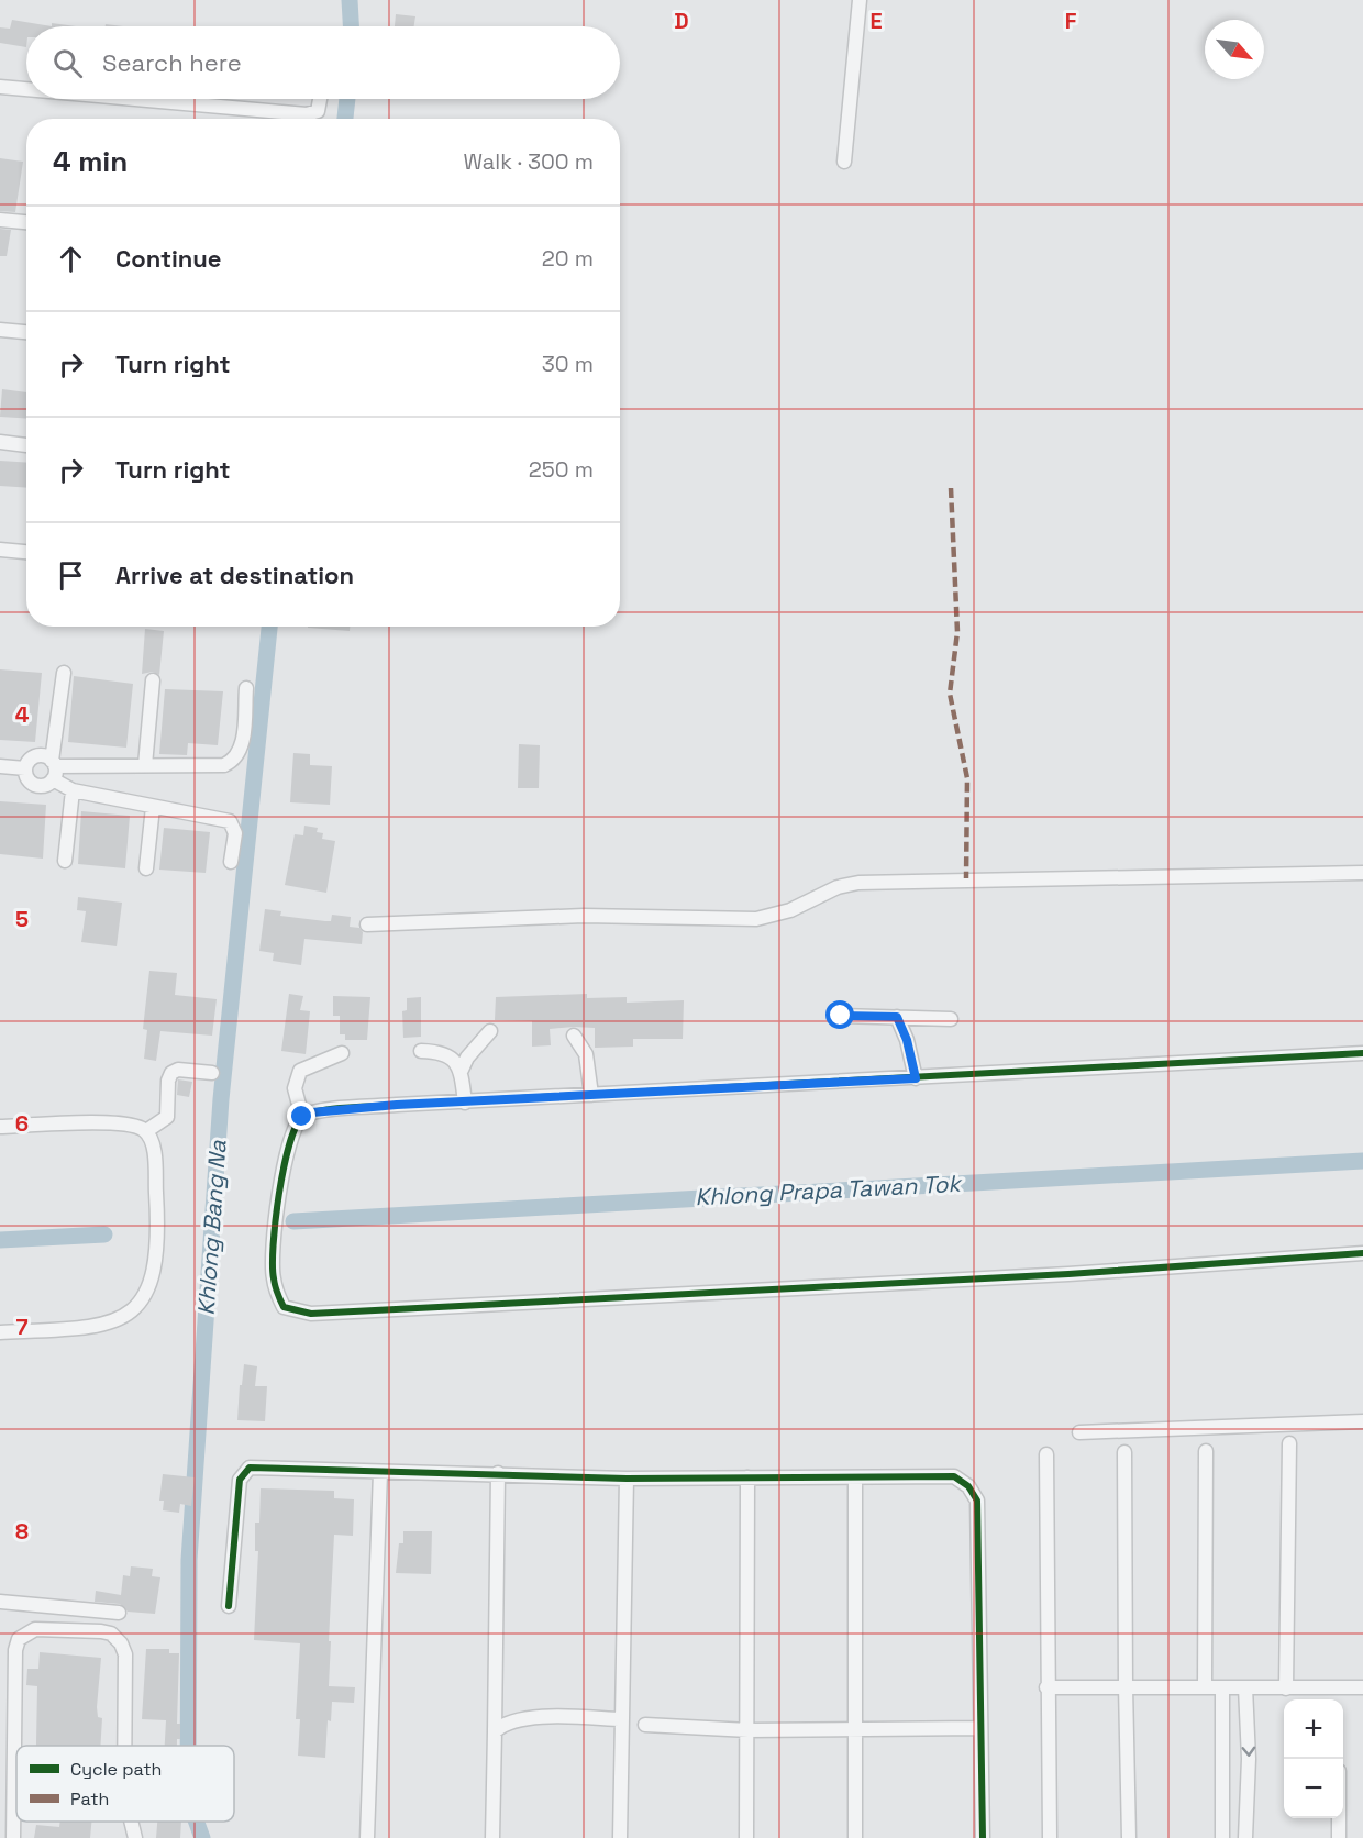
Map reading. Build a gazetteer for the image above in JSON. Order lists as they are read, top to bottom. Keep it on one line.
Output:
{"water":["Khlong Prapa Tawan Tok","Khlong Bang Na"],"legend":["Cycle path","Path"],"north":"bottom right","page":{"search":"Search here","heading":["4 min","Walk · 300 m"],"list":[["Continue","20 m"],["Turn right","30 m"],["Turn right","250 m"],"Arrive at destination"],"map_buttons":["+","−"]},"grid":{"columns":["D","E","F"],"rows":["4","5","6","7","8"]}}
